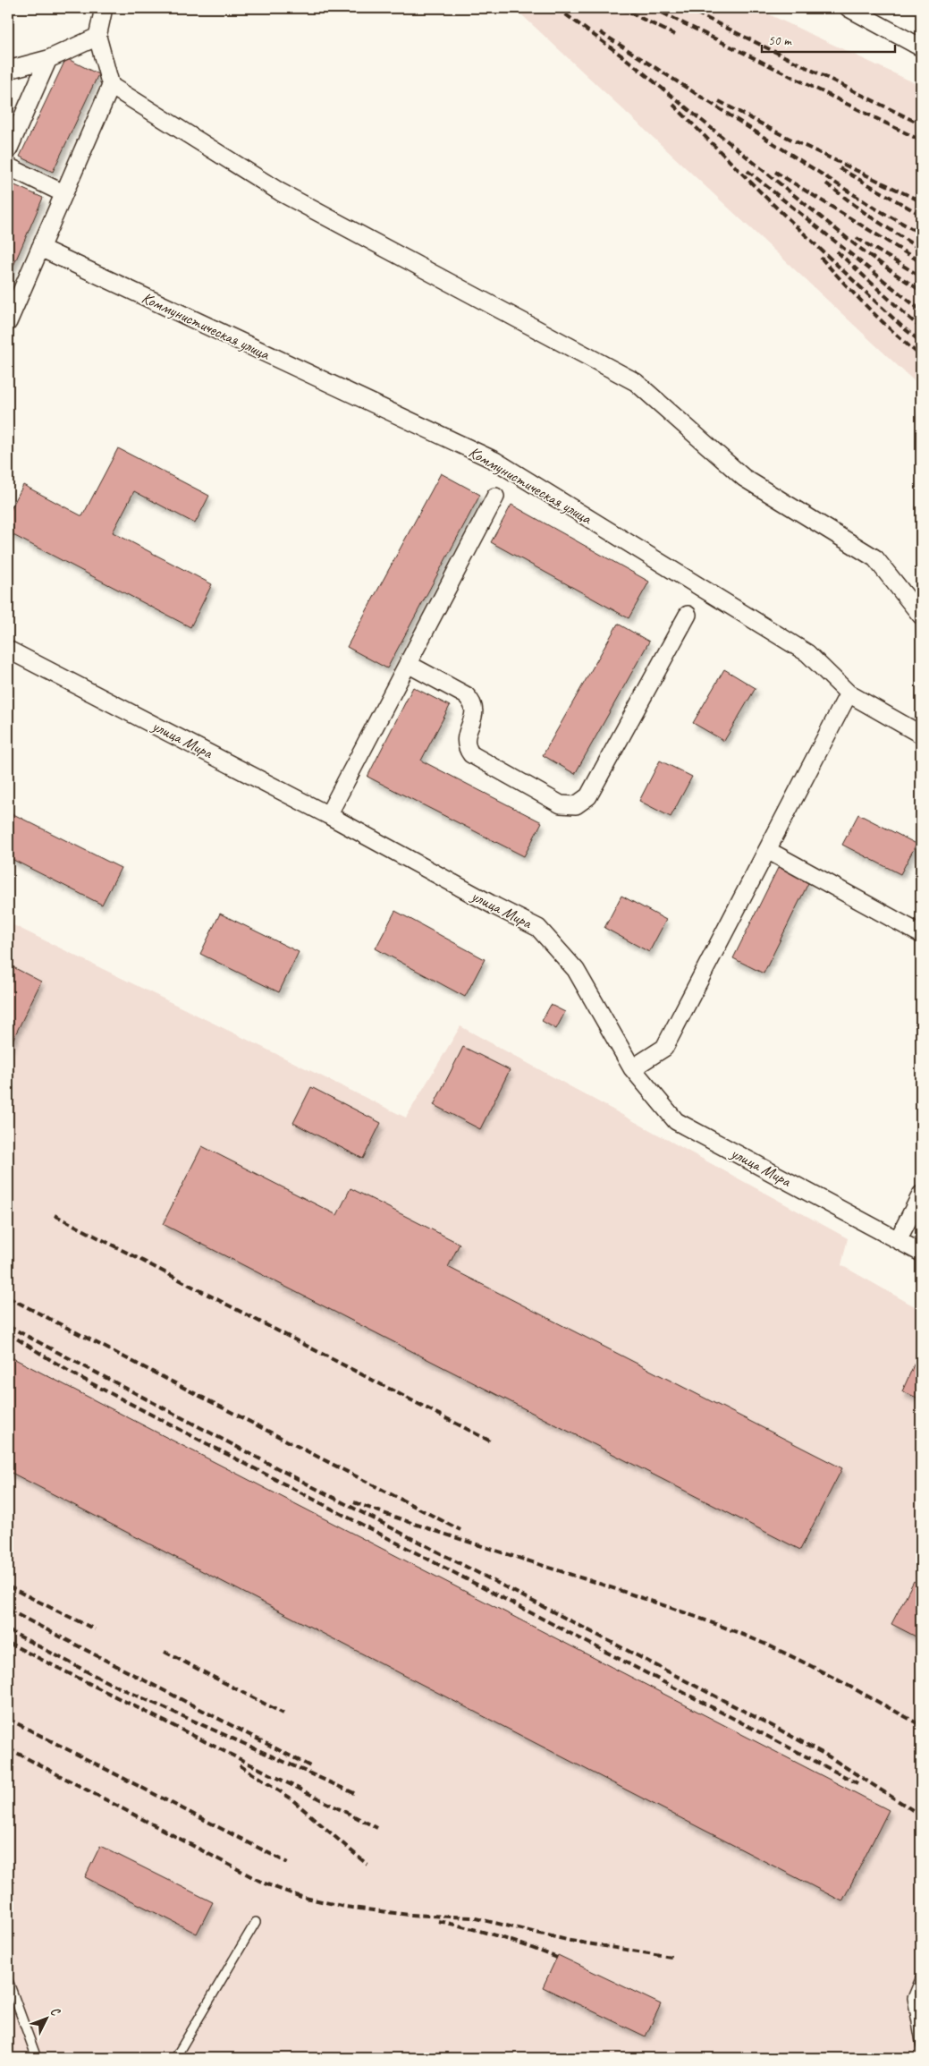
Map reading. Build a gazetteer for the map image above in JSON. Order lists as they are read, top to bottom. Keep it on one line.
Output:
{"streets":{"street":["Коммунистическая улица","улица Мира"]},"scale_bar":"50 m","north":"top right"}
